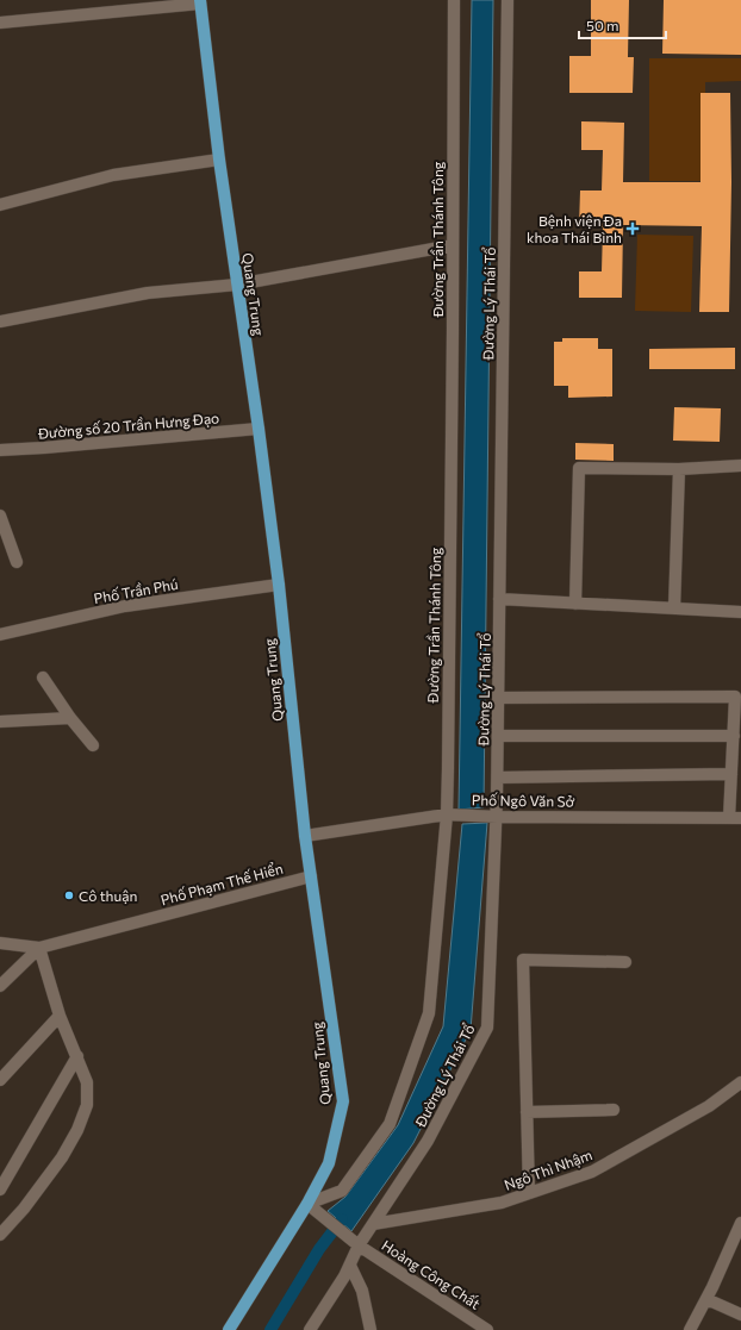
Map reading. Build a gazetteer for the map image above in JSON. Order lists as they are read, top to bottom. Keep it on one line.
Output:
{"streets":{"main road":["Quang Trung"],"street":["Đường Trần Thánh Tông","Đường Lý Thái Tổ","Đường số 20 Trần Hưng Đạo","Phố Trần Phú","Phố Ngô Văn Sở","Phố Phạm Thế Hiển","Ngô Thì Nhậm","Hoàng Công Chất"]},"crossings":[["Đường Trần Thánh Tông","Quang Trung"],["Đường Trần Thánh Tông","Phố Ngô Văn Sở"],["Đường Trần Thánh Tông","Hoàng Công Chất"],["Quang Trung","Đường số 20 Trần Hưng Đạo"],["Quang Trung","Phố Trần Phú"],["Quang Trung","Phố Ngô Văn Sở"],["Quang Trung","Phố Phạm Thế Hiển"],["Quang Trung","Hoàng Công Chất"],["Đường Lý Thái Tổ","Phố Ngô Văn Sở"],["Đường Lý Thái Tổ","Ngô Thì Nhậm"],["Đường Lý Thái Tổ","Hoàng Công Chất"]],"places":{"health":["Bệnh viện Đa khoa Thái Bình"],"other":["Cô thuận"]},"scale_bar":"50 m"}
